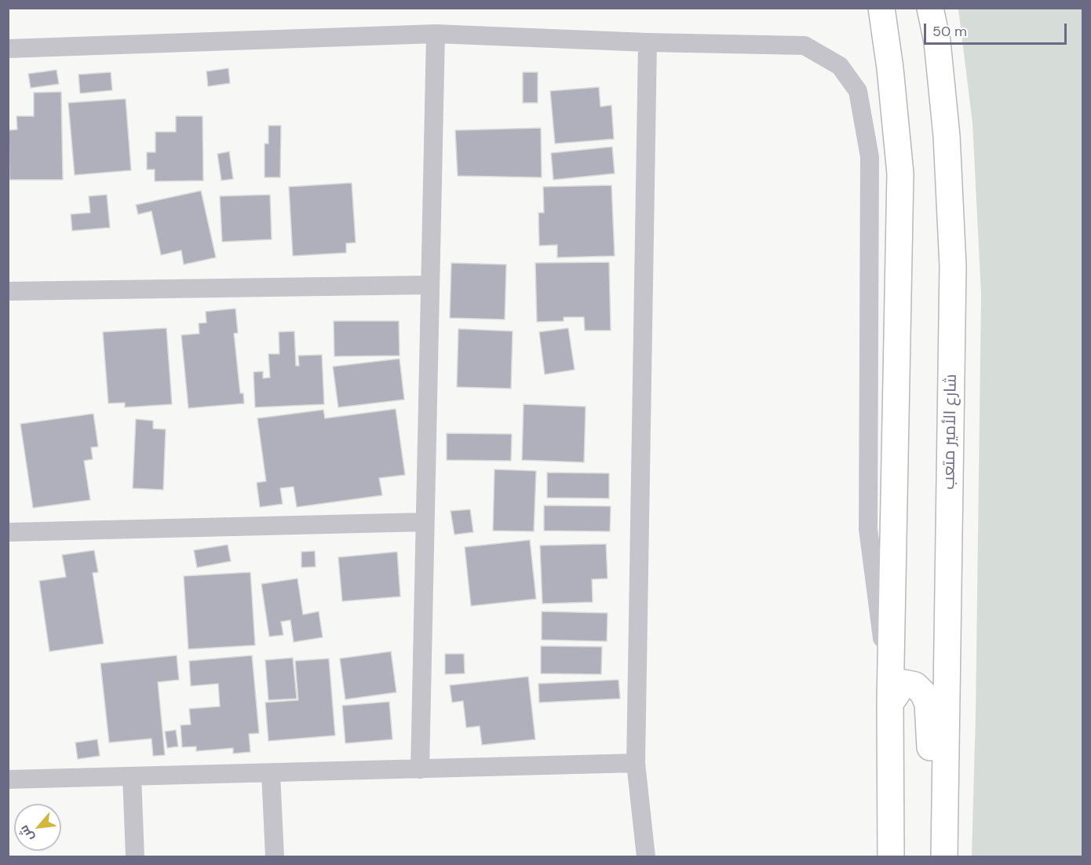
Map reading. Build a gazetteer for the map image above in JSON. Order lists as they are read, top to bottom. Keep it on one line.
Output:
{"streets":{"main road":["شارع الأمير متعب"]},"scale_bar":"50 m","north":"bottom left"}
